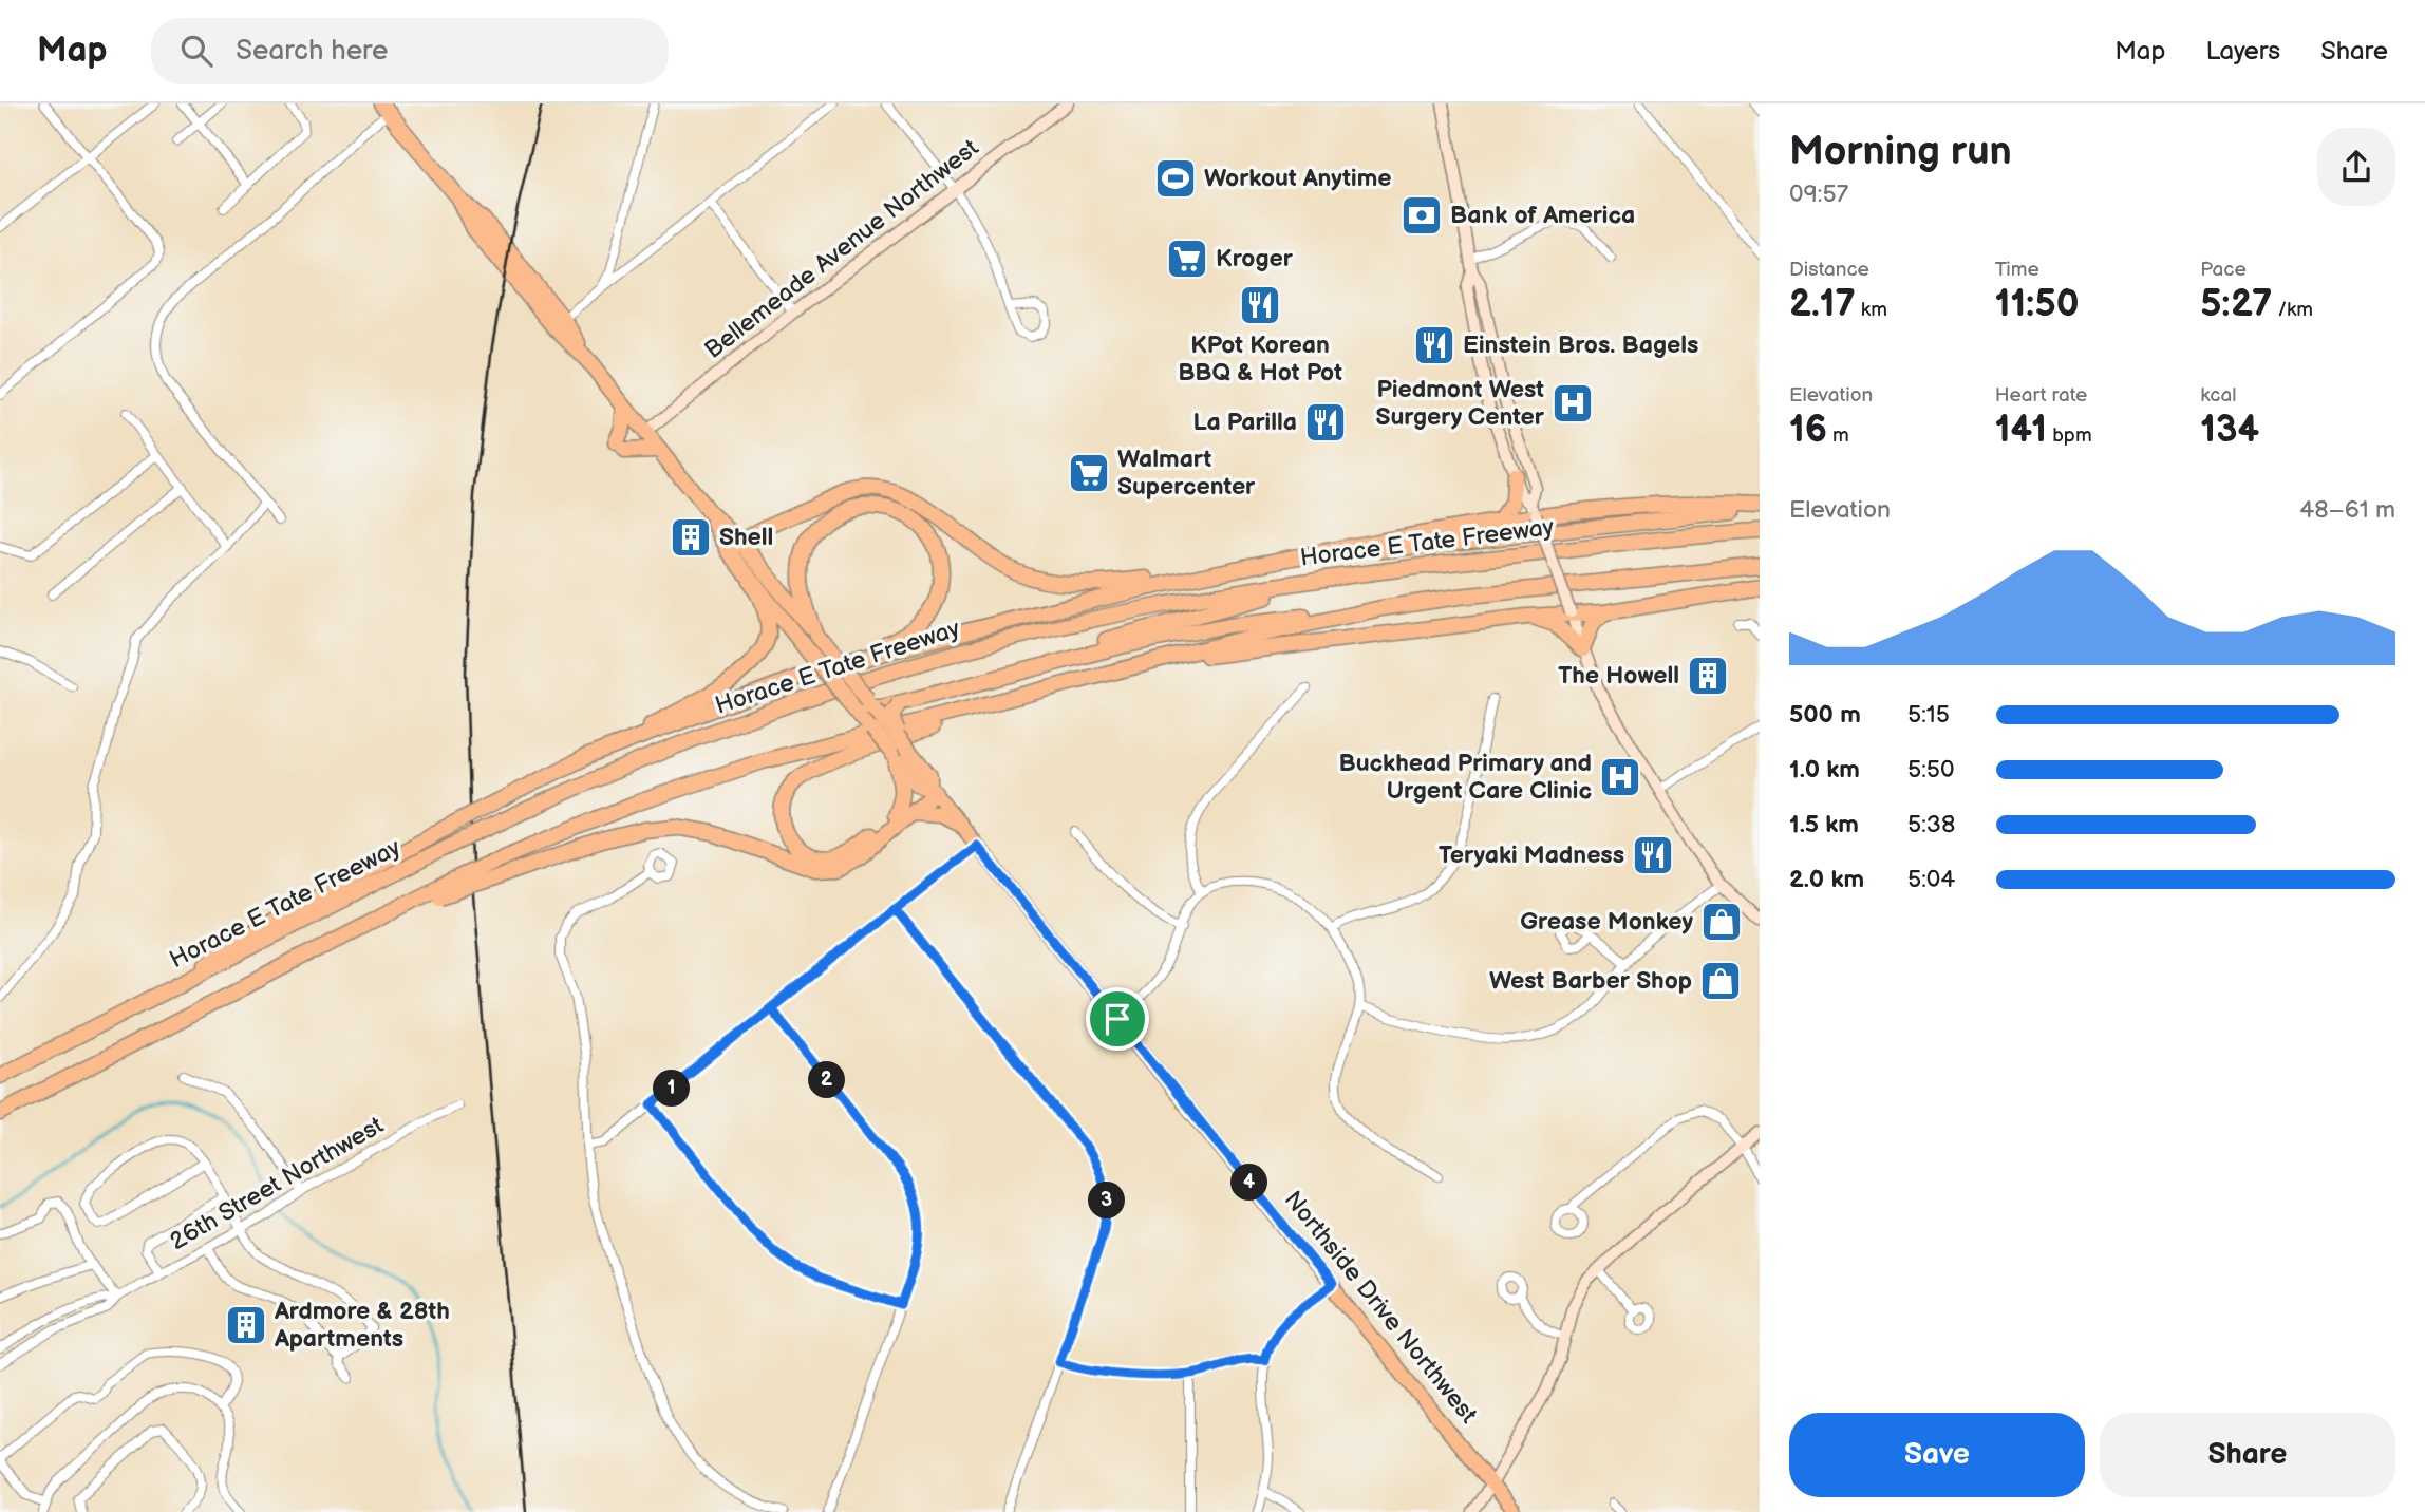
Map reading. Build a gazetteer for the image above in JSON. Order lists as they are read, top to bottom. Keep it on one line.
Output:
{"streets":{"highway":["Horace E Tate Freeway","Northside Drive Northwest"],"main road":["Bellemeade Avenue Northwest"],"street":["26th Street Northwest"]},"crossings":[["Bellemeade Avenue Northwest","Northside Drive Northwest"]],"places":{"sports":["Workout Anytime"],"bank":["Bank of America"],"supermarket":["Kroger","Walmart Supercenter"],"restaurant":["KPot Korean BBQ & Hot Pot","Einstein Bros. Bagels","La Parilla","Teryaki Madness"],"hospital":["Piedmont West Surgery Center","Buckhead Primary and Urgent Care Clinic"],"building":["Shell","The Howell","Ardmore & 28th Apartments"],"shop":["Grease Monkey","West Barber Shop"]},"page":{"header":"Map","search":"Search here","nav":["Map","Layers","Share"],"heading":["Morning run","09:57"],"stats":[["Distance","2.17 km"],["Time","11:50"],["Pace","5:27 /km"],["Elevation","16 m"],["Heart rate","141 bpm"],["kcal","134"]],"chart":["Elevation","48–61 m"],"list":[{"name":"500 m","note":"5:15"},{"name":"1.0 km","note":"5:50"},{"name":"1.5 km","note":"5:38"},{"name":"2.0 km","note":"5:04"}],"pins":["2","1","4","3"],"buttons":["Save","Share"]}}
